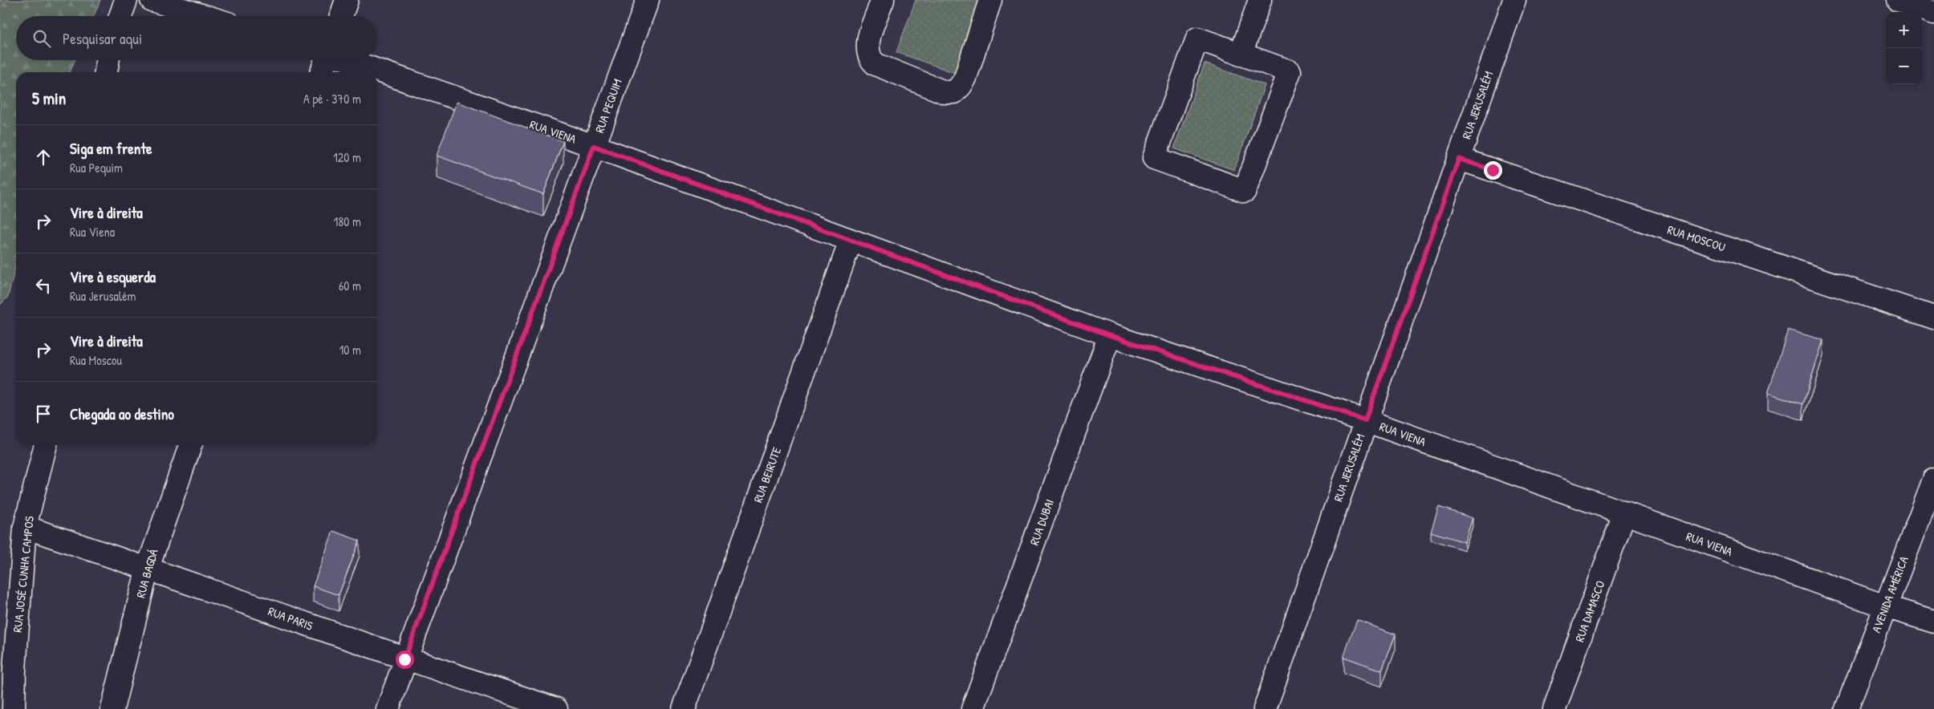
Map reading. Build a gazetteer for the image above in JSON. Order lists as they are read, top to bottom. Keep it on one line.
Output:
{"streets":{"street":["RUA JERUSALÉM","RUA PEQUIM","RUA VIENA","RUA MOSCOU","RUA BEIRUTE","RUA DUBAI","RUA BAGDÁ","RUA JOSÉ CUNHA CAMPOS","AVENIDA AMÉRICA","RUA DAMASCO","RUA PARIS"]},"crossings":[["RUA JERUSALÉM","RUA VIENA"],["RUA JERUSALÉM","RUA MOSCOU"],["RUA PEQUIM","RUA VIENA"],["RUA PEQUIM","RUA PARIS"],["RUA VIENA","RUA BEIRUTE"],["RUA VIENA","RUA DUBAI"],["RUA VIENA","AVENIDA AMÉRICA"],["RUA VIENA","RUA DAMASCO"],["RUA BAGDÁ","RUA PARIS"],["RUA JOSÉ CUNHA CAMPOS","RUA PARIS"]],"page":{"map_buttons":["+","−"],"search":"Pesquisar aqui","heading":["5 min","A pé · 370 m"],"list":[["Siga em frente","Rua Pequim","120 m"],["Vire à direita","Rua Viena","180 m"],["Vire à esquerda","Rua Jerusalém","60 m"],["Vire à direita","Rua Moscou","10 m"],"Chegada ao destino"]}}
